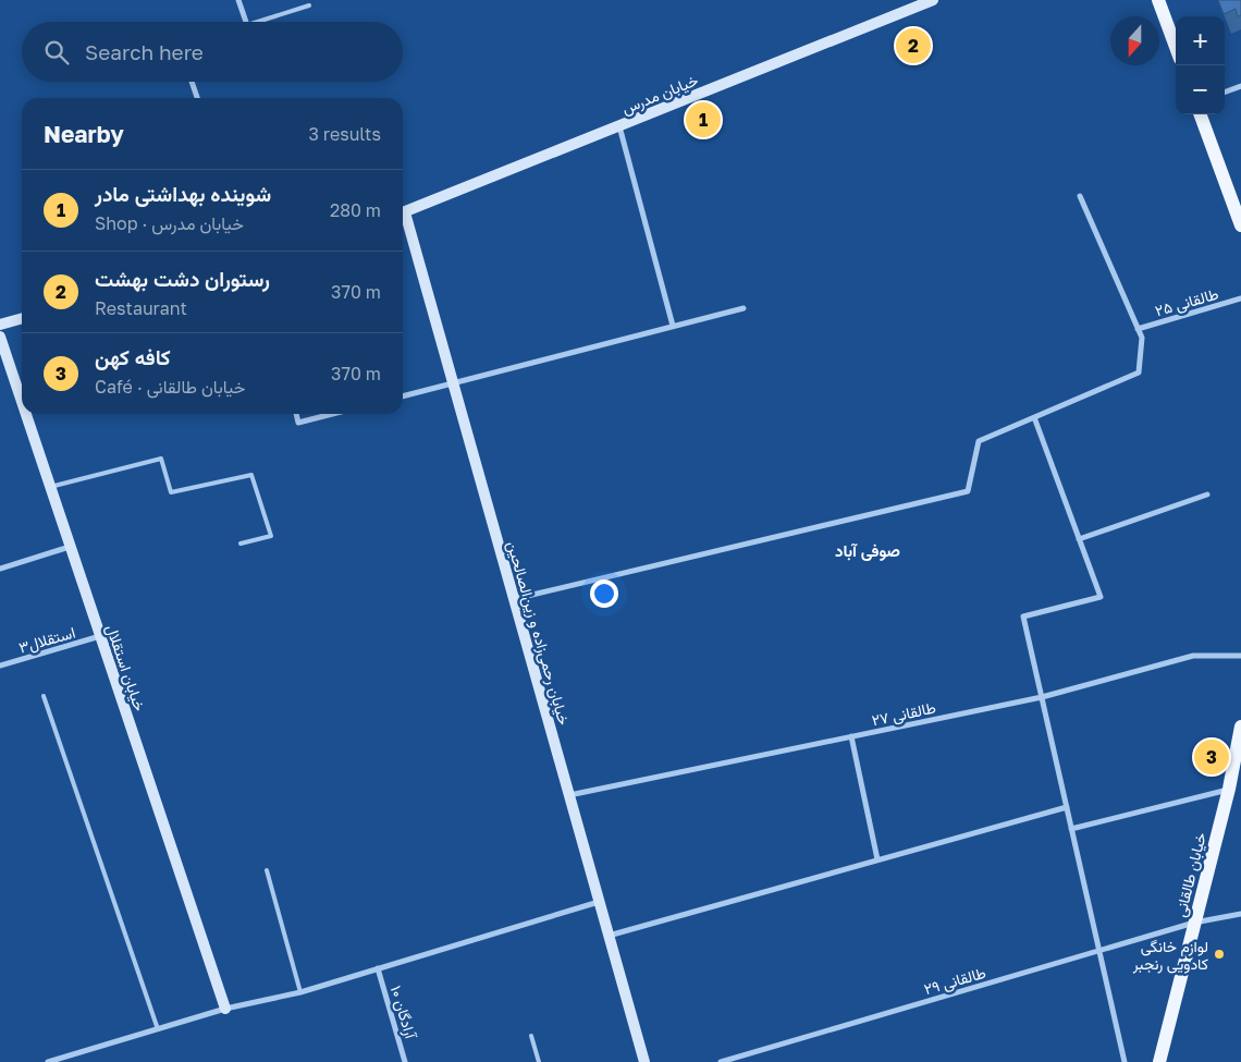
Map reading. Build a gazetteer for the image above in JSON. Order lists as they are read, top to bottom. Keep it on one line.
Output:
{"streets":{"main road":["خیابان طالقانی"],"street":["خیابان مدرس","طالقانی ۲۵","خیابان رحمی‌زاده و زین‌الصالحین","استقلال۳","خیابان استقلال","طالقانی ۲۷","طالقانی ۲۹","آرادگان ۱۰"]},"crossings":[["خیابان رحمی‌زاده و زین‌الصالحین","طالقانی ۲۷"],["استقلال۳","خیابان استقلال"],["خیابان طالقانی","طالقانی ۲۹"]],"districts":["صوفی آباد"],"places":["لوازم خانگی کادویی رنجبر"],"north":"bottom","page":{"map_buttons":["+","−"],"search":"Search here","pins":["2","1","3"],"heading":["Nearby","3 results"],"list":[{"mark":"1","name":"شوینده بهداشتی مادر","note":"Shop · خیابان مدرس","value":"280 m"},{"mark":"2","name":"رستوران دشت بهشت","note":"Restaurant","value":"370 m"},{"mark":"3","name":"کافه کهن","note":"Café · خیابان طالقانی","value":"370 m"}]}}
